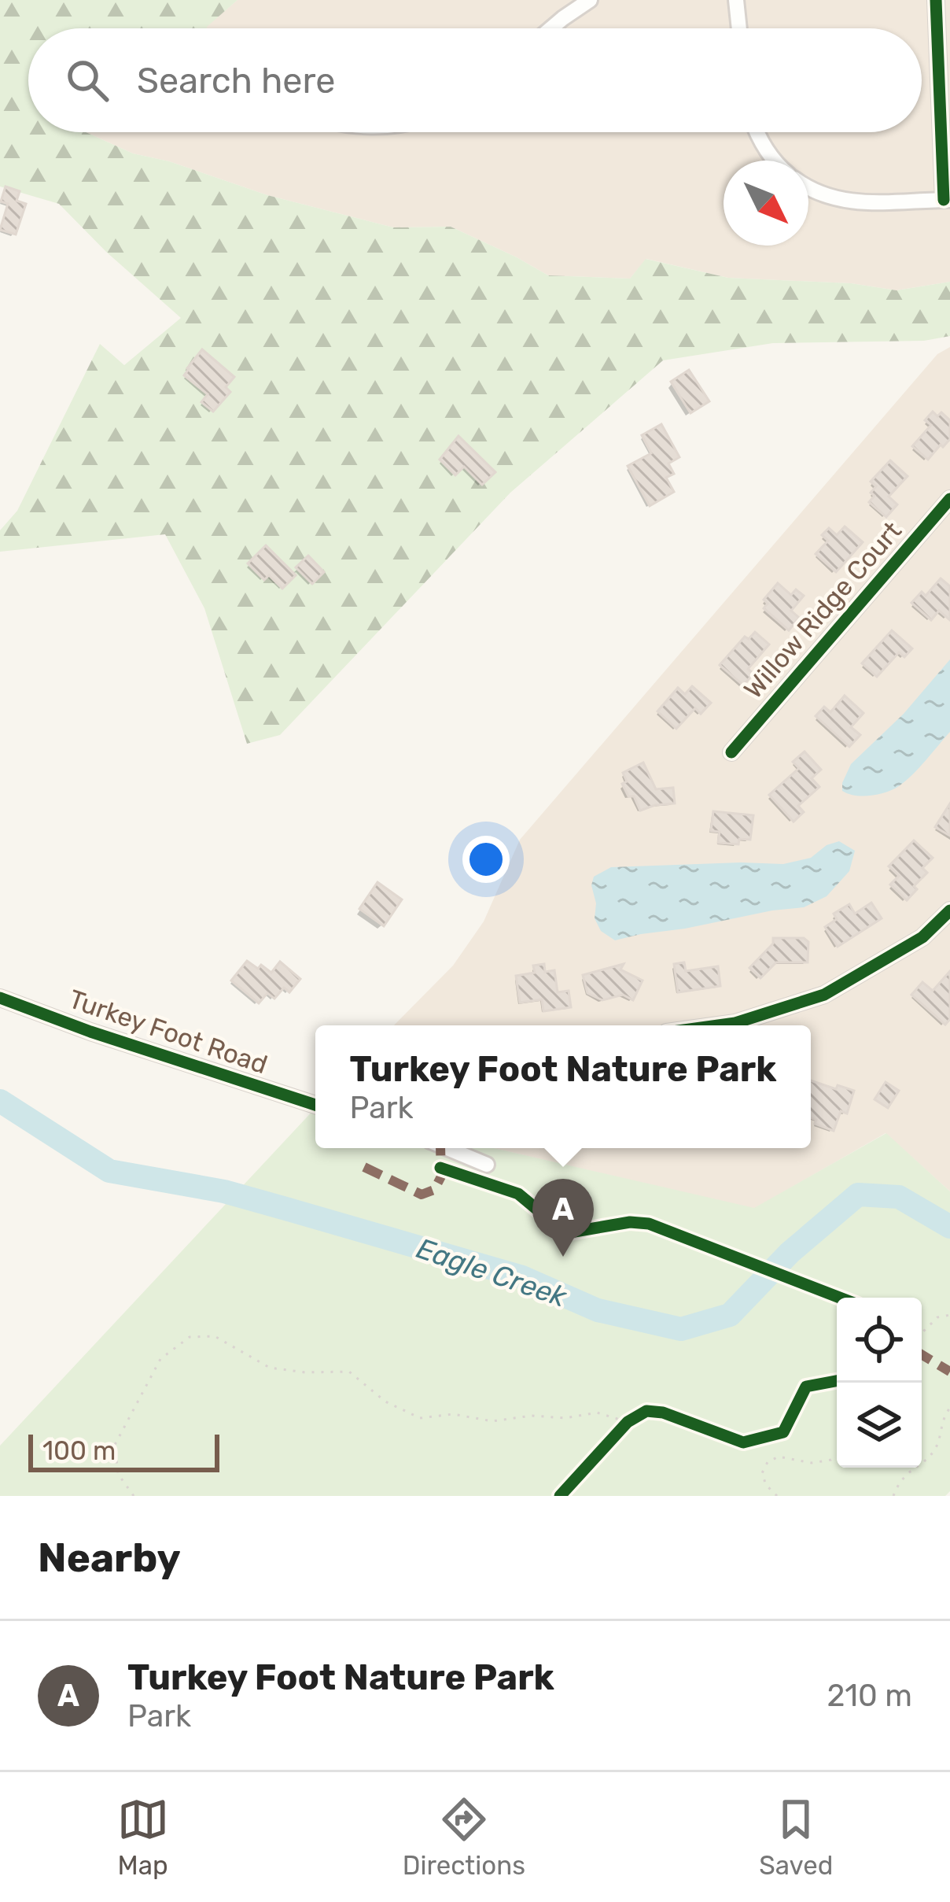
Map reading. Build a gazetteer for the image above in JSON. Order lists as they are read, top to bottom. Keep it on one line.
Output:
{"streets":{"street":["Willow Ridge Court","Turkey Foot Road"]},"water":["Eagle Creek"],"scale_bar":"100 m","north":"bottom right","page":{"search":"Search here","popup":["Turkey Foot Nature Park","Park"],"pins":"A","scale":"100 m","heading":"Nearby","list":[{"mark":"A","name":"Turkey Foot Nature Park","note":"Park","value":"210 m"}],"nav":["Map","Directions","Saved"]}}
